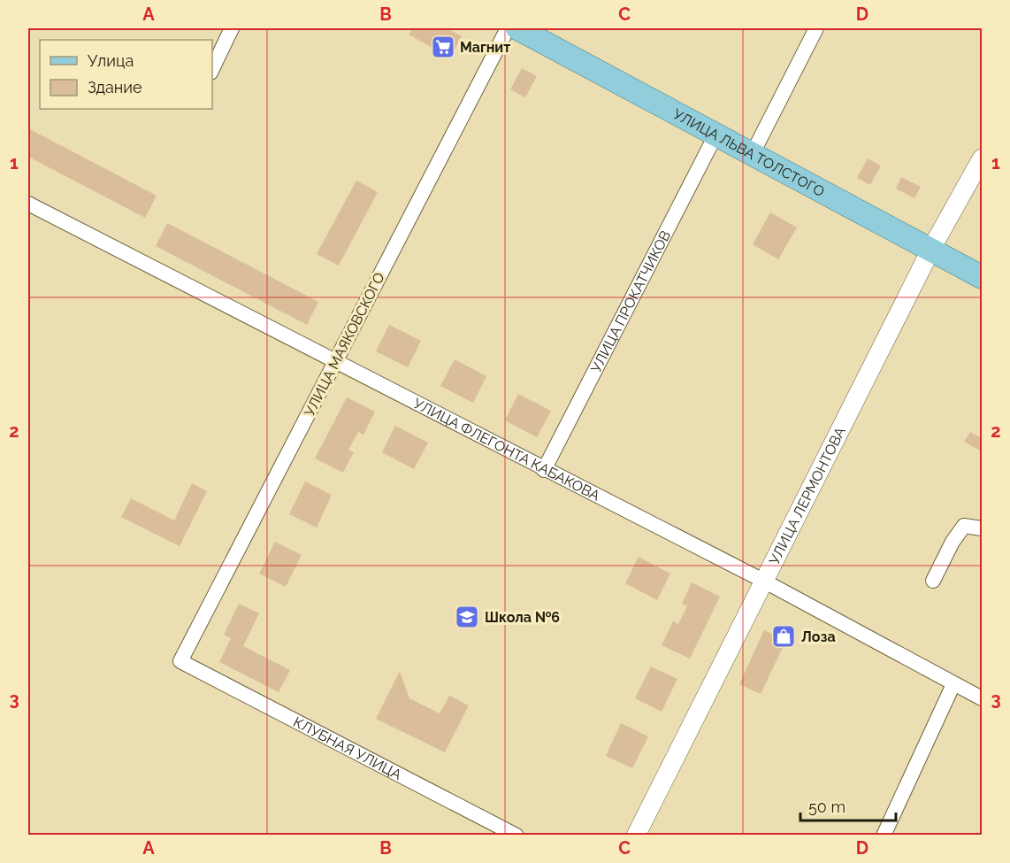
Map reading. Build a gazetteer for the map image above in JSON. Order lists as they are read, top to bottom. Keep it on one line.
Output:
{"streets":{"main road":["УЛИЦА ЛЬВА ТОЛСТОГО"],"street":["УЛИЦА ПРОКАТЧИКОВ","УЛИЦА МАЯКОВСКОГО","УЛИЦА ФЛЕГОНТА КАБАКОВА","УЛИЦА ЛЕРМОНТОВА","КЛУБНАЯ УЛИЦА"]},"crossings":[["УЛИЦА ЛЬВА ТОЛСТОГО","УЛИЦА ПРОКАТЧИКОВ"],["УЛИЦА ЛЬВА ТОЛСТОГО","УЛИЦА ЛЕРМОНТОВА"],["УЛИЦА ПРОКАТЧИКОВ","УЛИЦА ФЛЕГОНТА КАБАКОВА"],["УЛИЦА МАЯКОВСКОГО","УЛИЦА ФЛЕГОНТА КАБАКОВА"],["УЛИЦА МАЯКОВСКОГО","КЛУБНАЯ УЛИЦА"],["УЛИЦА ФЛЕГОНТА КАБАКОВА","УЛИЦА ЛЕРМОНТОВА"]],"places":{"supermarket":["Магнит"],"school or university":["Школа №6"],"shop":["Лоза"]},"legend":["Улица","Здание"],"scale_bar":"50 m","grid":{"columns":["A","B","C","D"],"rows":["1","2","3"]}}
